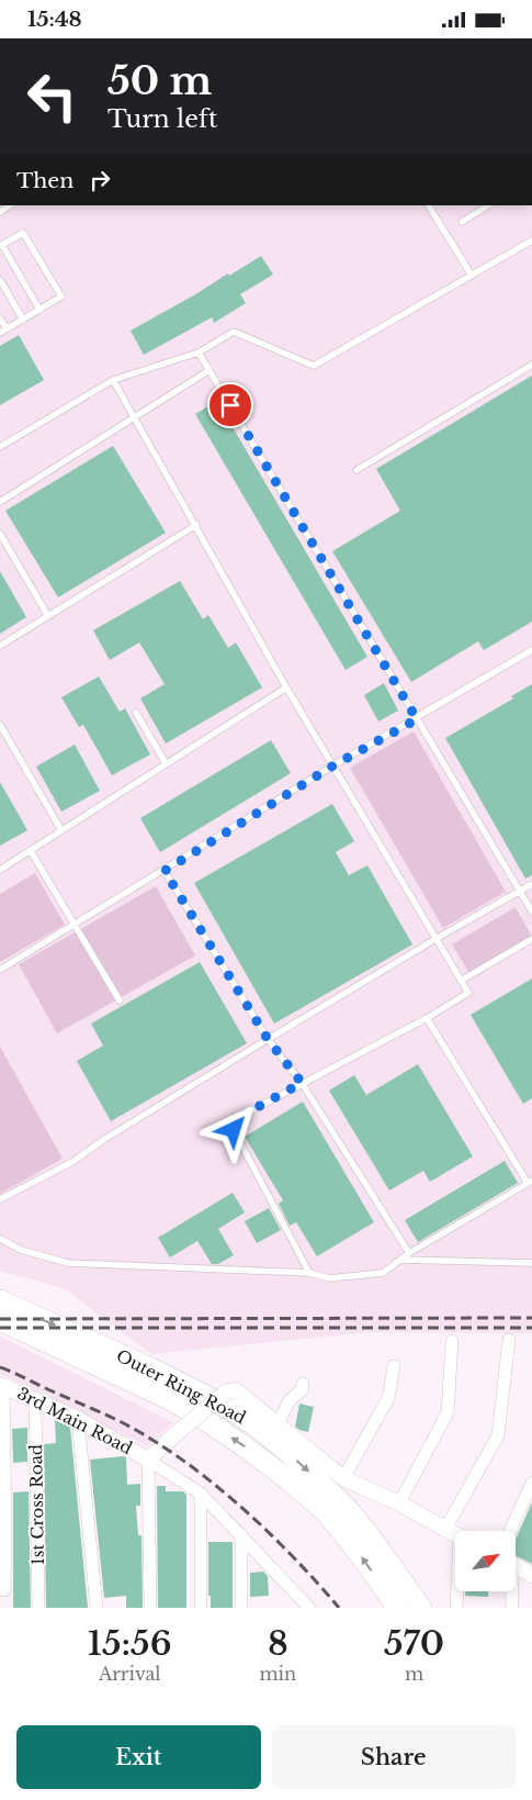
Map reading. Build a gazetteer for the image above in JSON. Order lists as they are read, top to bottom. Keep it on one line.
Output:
{"streets":{"highway":["Outer Ring Road"],"street":["3rd Main Road","1st Cross Road"]},"crossings":[["3rd Main Road","1st Cross Road"]],"north":"top right","page":{"status":"15:48","turn":["50 m","Turn left"],"then":"Then","eta":["15:56","Arrival","8","min","570","m"],"buttons":["Exit","Share"]}}
